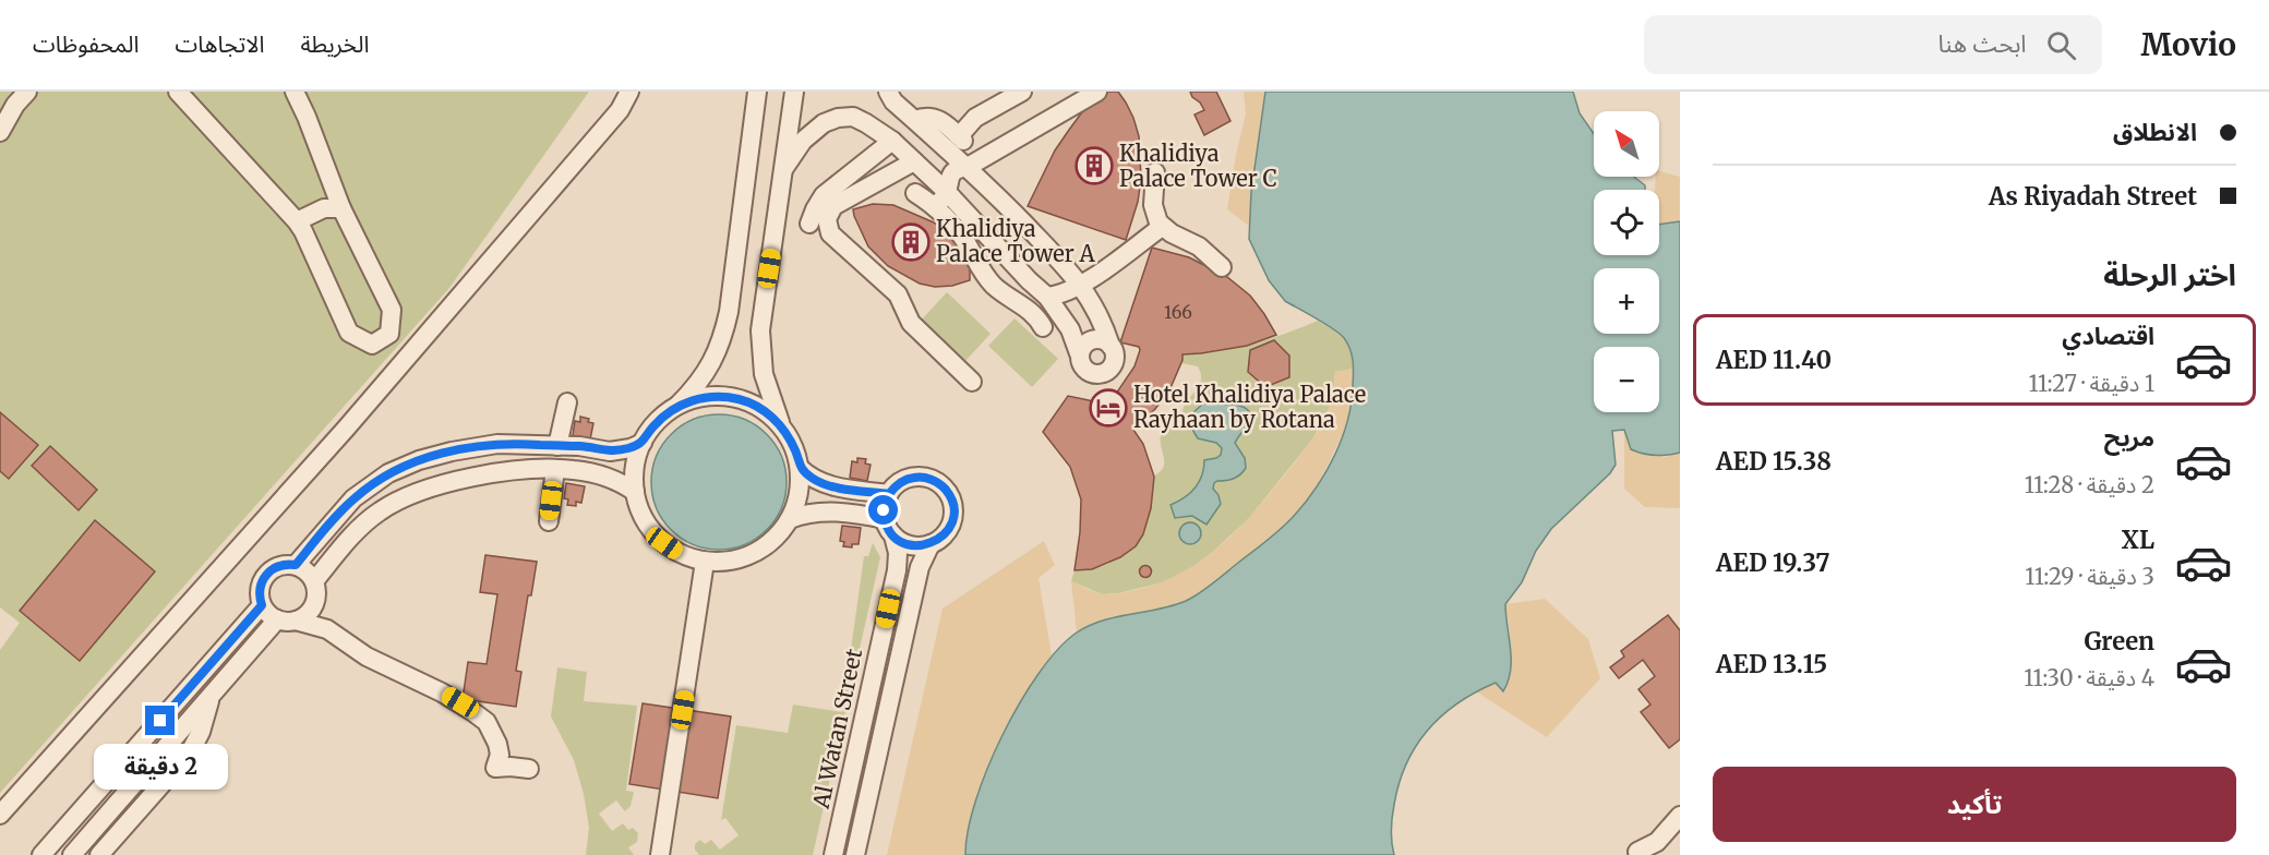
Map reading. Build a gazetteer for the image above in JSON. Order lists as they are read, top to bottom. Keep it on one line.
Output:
{"streets":{"street":["Al Watan Street"]},"places":{"building":["Khalidiya Palace Tower C","Khalidiya Palace Tower A"],"hotel":["Hotel Khalidiya Palace Rayhaan by Rotana"]},"house_numbers":["166"],"north":"top left","page":{"header":"Movio","search":"ابحث هنا","nav":["الخريطة","الاتجاهات","المحفوظات"],"banner":["الانطلاق","As Riyadah Street"],"map_buttons":["+","−"],"heading":"اختر الرحلة","list":[{"name":"اقتصادي","note":"1 دقيقة · 11:27","value":"AED 11.40"},{"name":"مريح","note":"2 دقيقة · 11:28","value":"AED 15.38"},{"name":"XL","note":"3 دقيقة · 11:29","value":"AED 19.37"},{"name":"Green","note":"4 دقيقة · 11:30","value":"AED 13.15"}],"bubble":"2 دقيقة","buttons":"تأكيد"}}
